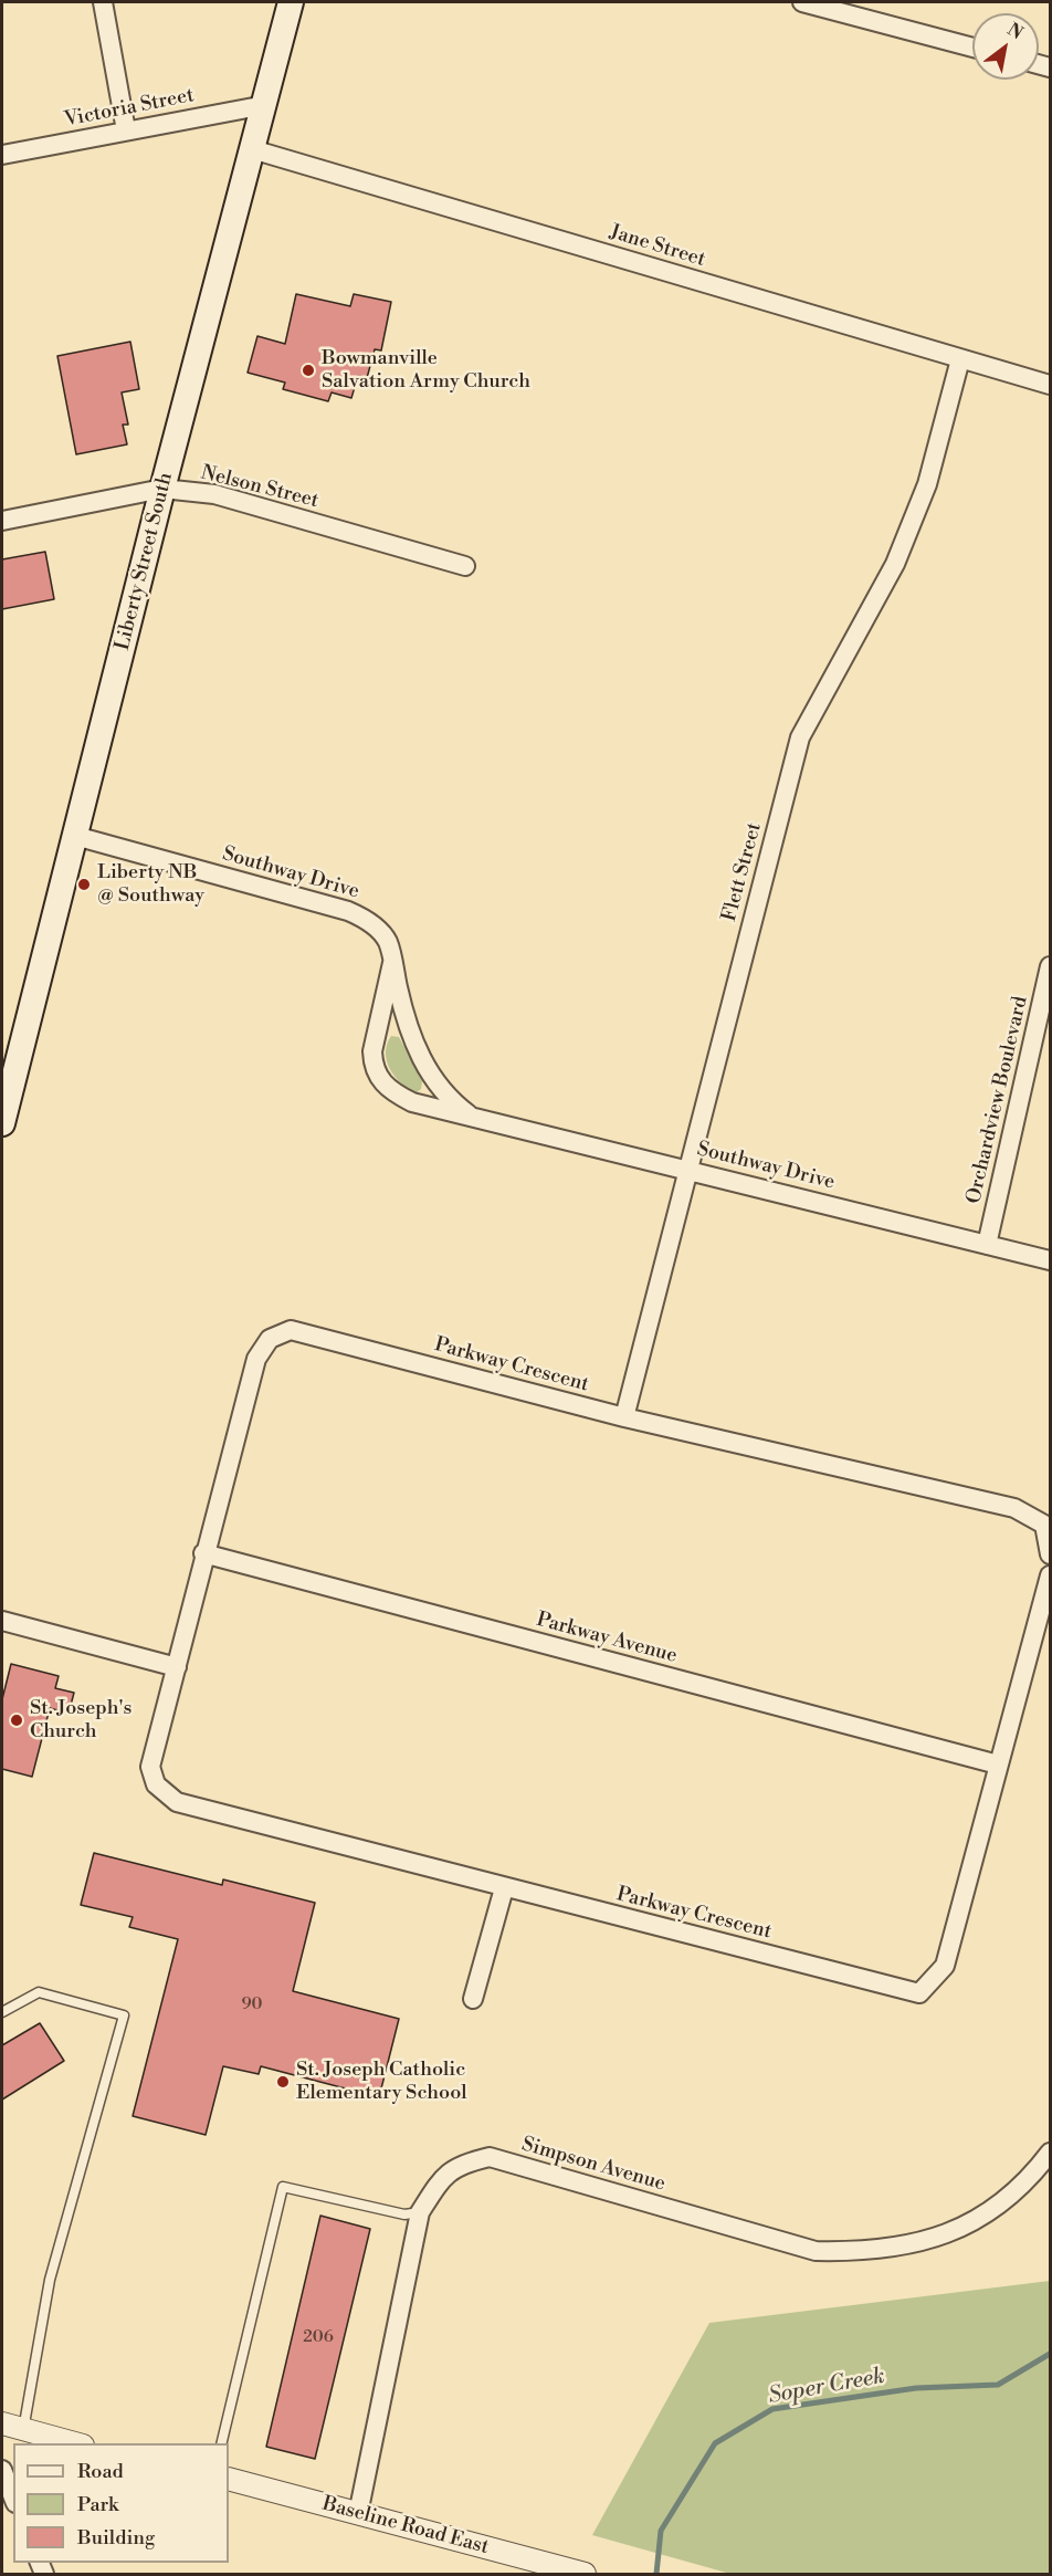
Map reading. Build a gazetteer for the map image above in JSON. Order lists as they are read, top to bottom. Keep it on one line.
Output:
{"streets":{"main road":["Liberty Street South"],"street":["Victoria Street","Jane Street","Nelson Street","Flett Street","Southway Drive","Orchardview Boulevard","Parkway Crescent","Parkway Avenue","Simpson Avenue","Baseline Road East"]},"crossings":[["Victoria Street","Liberty Street South"],["Jane Street","Liberty Street South"],["Jane Street","Flett Street"],["Nelson Street","Liberty Street South"],["Liberty Street South","Southway Drive"],["Flett Street","Southway Drive"],["Flett Street","Parkway Crescent"],["Southway Drive","Orchardview Boulevard"],["Parkway Crescent","Parkway Avenue"],["Simpson Avenue","Baseline Road East"]],"water":["Soper Creek"],"places":["Bowmanville Salvation Army Church","Liberty NB @ Southway","St. Joseph's Church","St. Joseph Catholic Elementary School"],"house_numbers":["90","206"],"legend":["Road","Park","Building"],"north":"top right"}
